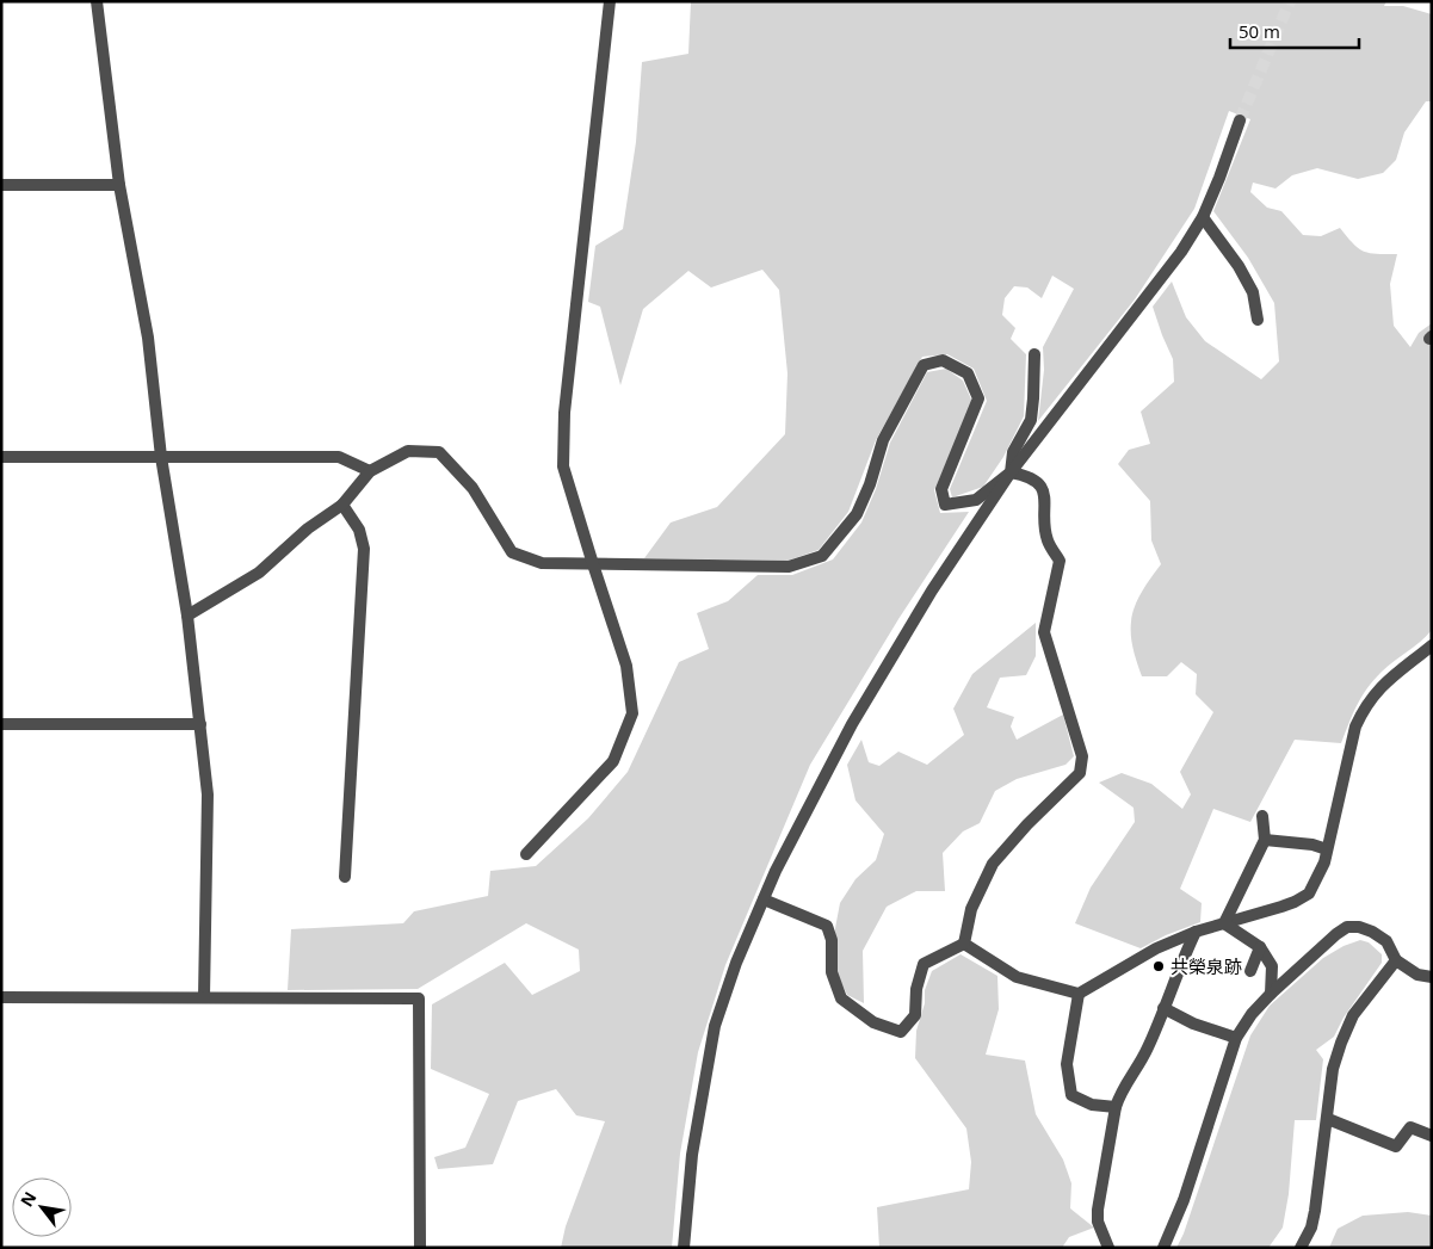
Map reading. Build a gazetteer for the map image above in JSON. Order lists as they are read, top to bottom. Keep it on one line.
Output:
{"places":["共榮泉跡"],"scale_bar":"50 m","north":"top left"}
